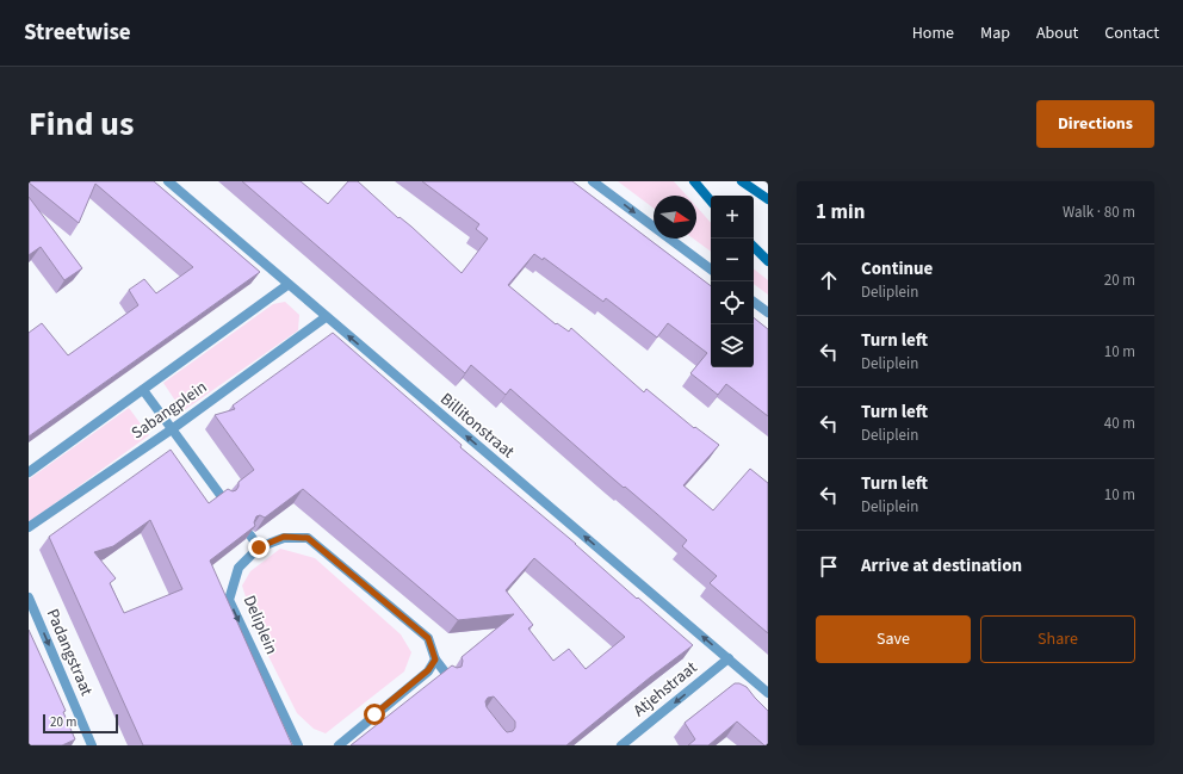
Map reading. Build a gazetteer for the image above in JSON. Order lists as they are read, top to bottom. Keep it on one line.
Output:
{"streets":{"street":["Sabangplein","Billitonstraat","Deliplein","Padangstraat","Atjehstraat"]},"crossings":[["Sabangplein","Billitonstraat"],["Billitonstraat","Atjehstraat"]],"one_way":["Billitonstraat","Deliplein","Padangstraat","Atjehstraat"],"scale_bar":"20 m","north":"right","page":{"header":"Streetwise","nav":["Home","Map","About","Contact"],"title":"Find us","buttons":["Directions",["Save","Share"]],"heading":["1 min","Walk · 80 m"],"map_buttons":["+","−"],"list":[["Continue","Deliplein","20 m"],["Turn left","Deliplein","10 m"],["Turn left","Deliplein","40 m"],["Turn left","Deliplein","10 m"],"Arrive at destination"],"scale":"20 m"}}
